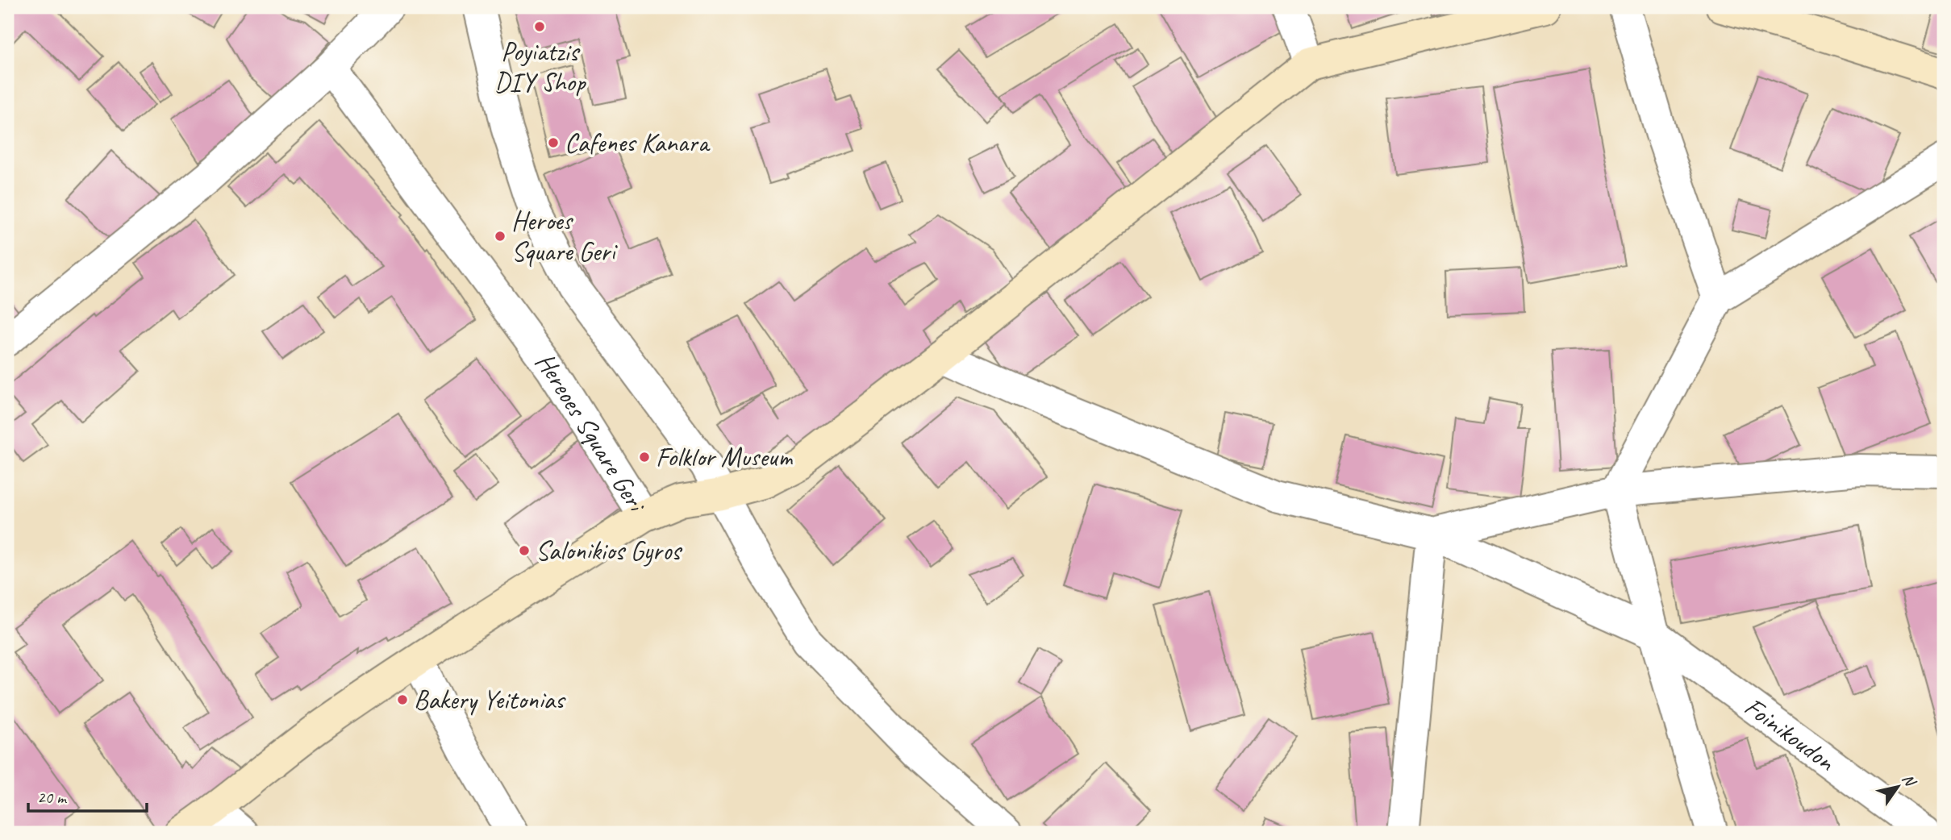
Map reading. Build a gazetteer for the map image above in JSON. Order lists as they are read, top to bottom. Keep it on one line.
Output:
{"streets":{"main road":["Hereoes Square Geri"],"street":["Foinikoudon"]},"crossings":[["Hereoes Square Geri","Foinikoudon"]],"places":["Poyiatzis DIY Shop","Cafenes Kanara","Heroes Square Geri","Folklor Museum","Salonikios Gyros","Bakery Yeitonias"],"scale_bar":"20 m","north":"top right"}
